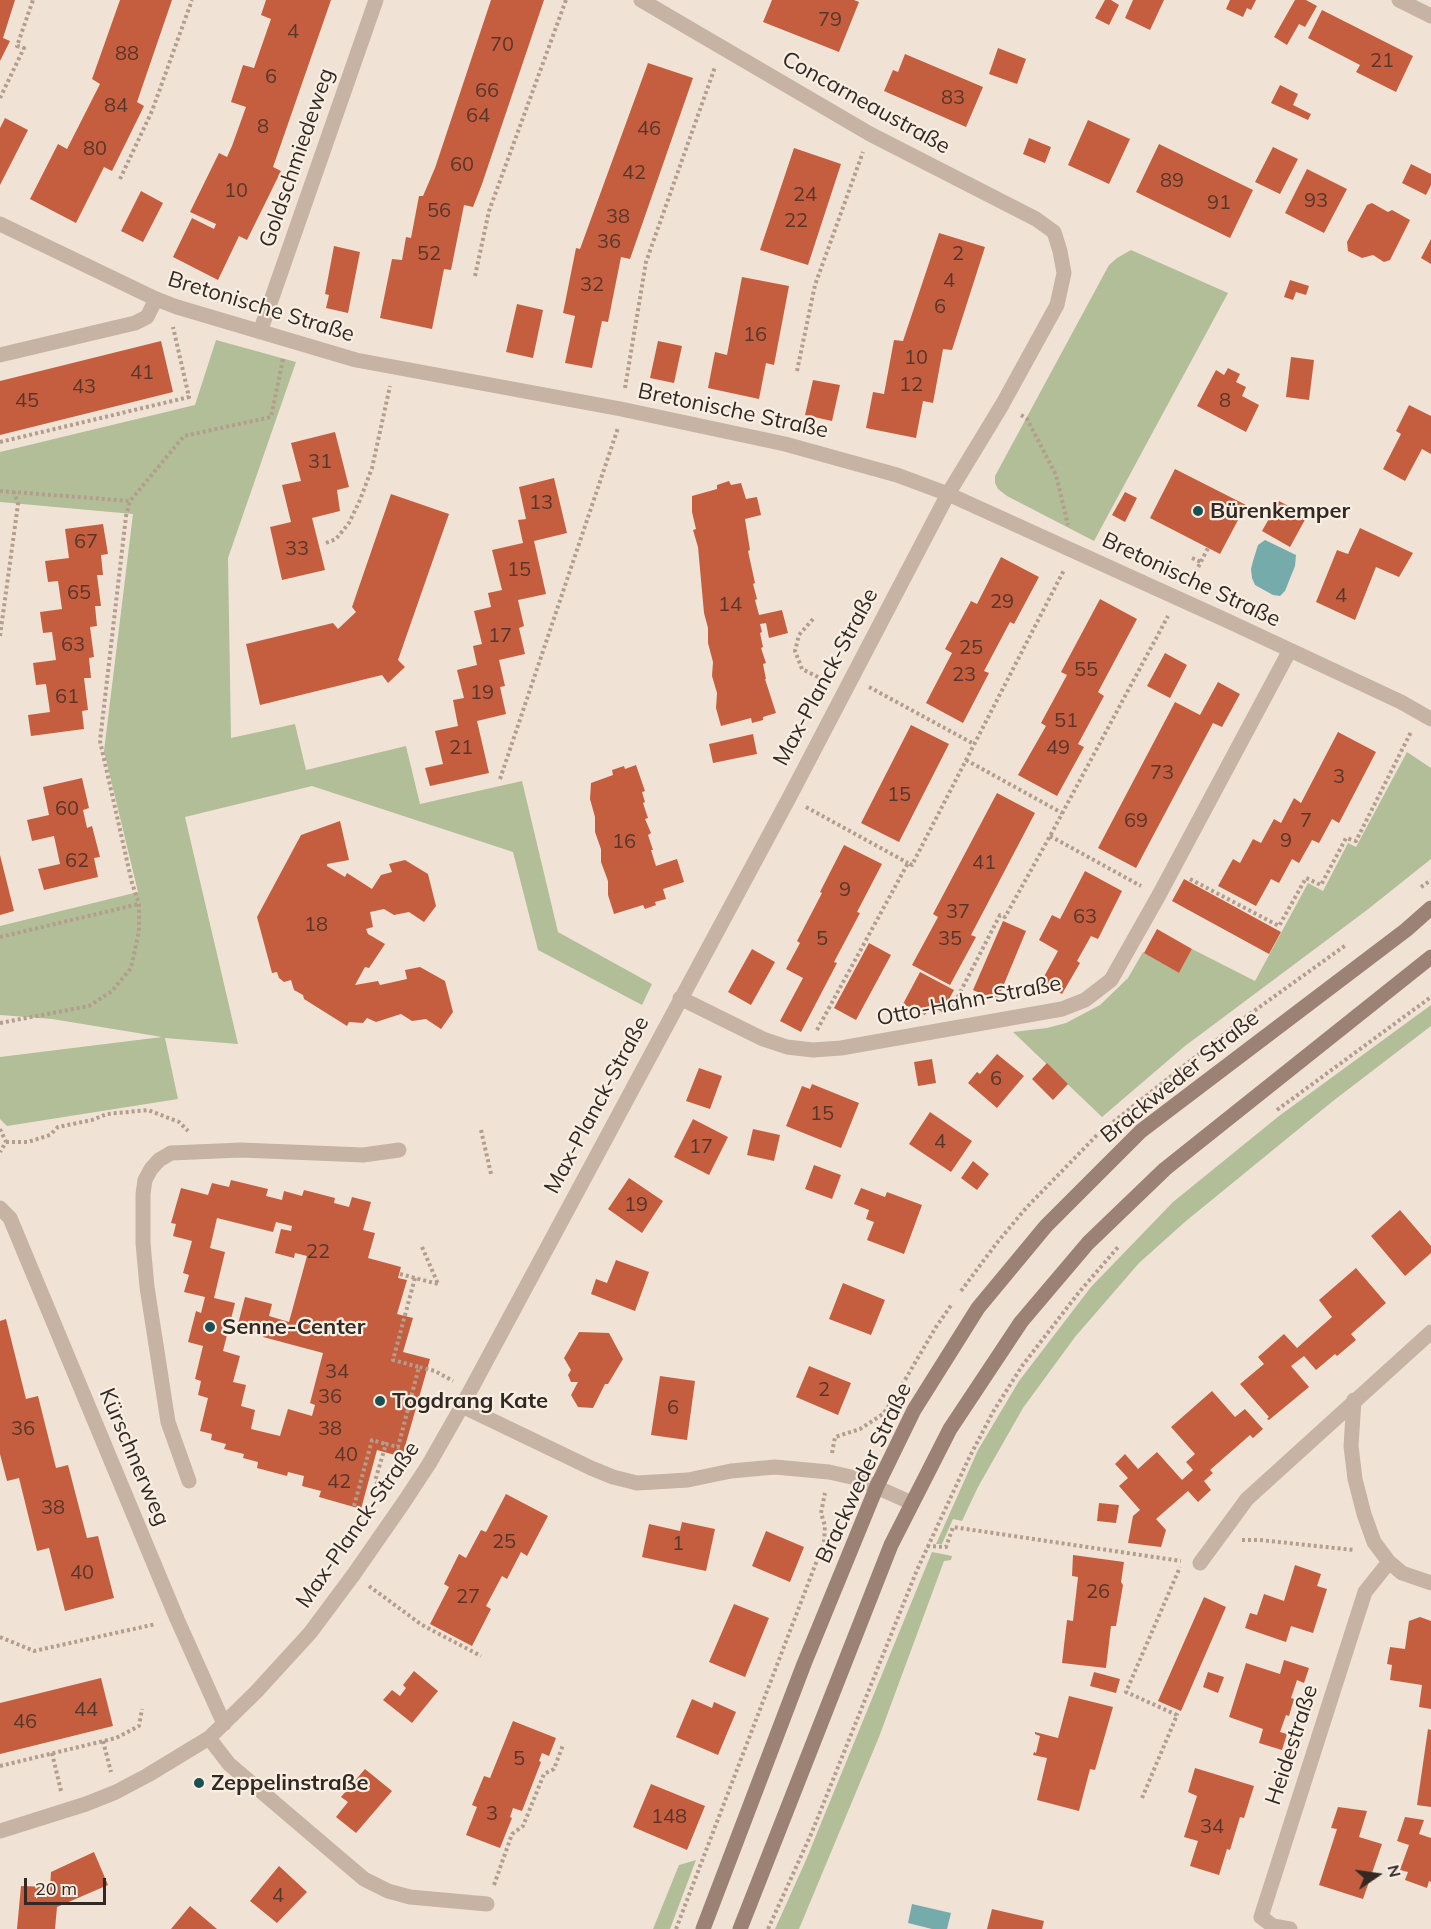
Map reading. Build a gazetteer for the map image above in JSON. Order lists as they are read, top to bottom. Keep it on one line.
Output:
{"streets":{"main road":["Brackweder Straße"],"street":["Concarneaustraße","Goldschmiedeweg","Bretonische Straße","Max-Planck-Straße","Otto-Hahn-Straße","Kürschnerweg","Heidestraße"]},"crossings":[["Concarneaustraße","Max-Planck-Straße"],["Goldschmiedeweg","Bretonische Straße"],["Bretonische Straße","Max-Planck-Straße"],["Bretonische Straße","Otto-Hahn-Straße"],["Max-Planck-Straße","Otto-Hahn-Straße"],["Max-Planck-Straße","Kürschnerweg"]],"places":["Bürenkemper","Senne-Center","Togdrang Kate","Zeppelinstraße"],"house_numbers":["79","4","70","88","21","6","66","83","84","64","8","46","80","60","42","89","10","24","93","91","56","38","22","36","52","2","4","32","6","16","10","41","12","43","45","8","31","13","67","33","15","65","4","29","14","17","63","25","55","23","19","61","51","21","49","73","3","15","60","69","7","9","16","62","41","9","37","63","18","5","35","6","15","4","17","19","22","34","2","36","6","36","38","40","42","38","25","1","40","26","27","44","46","5","3","148","34","4"],"scale_bar":"20 m","north":"right"}
